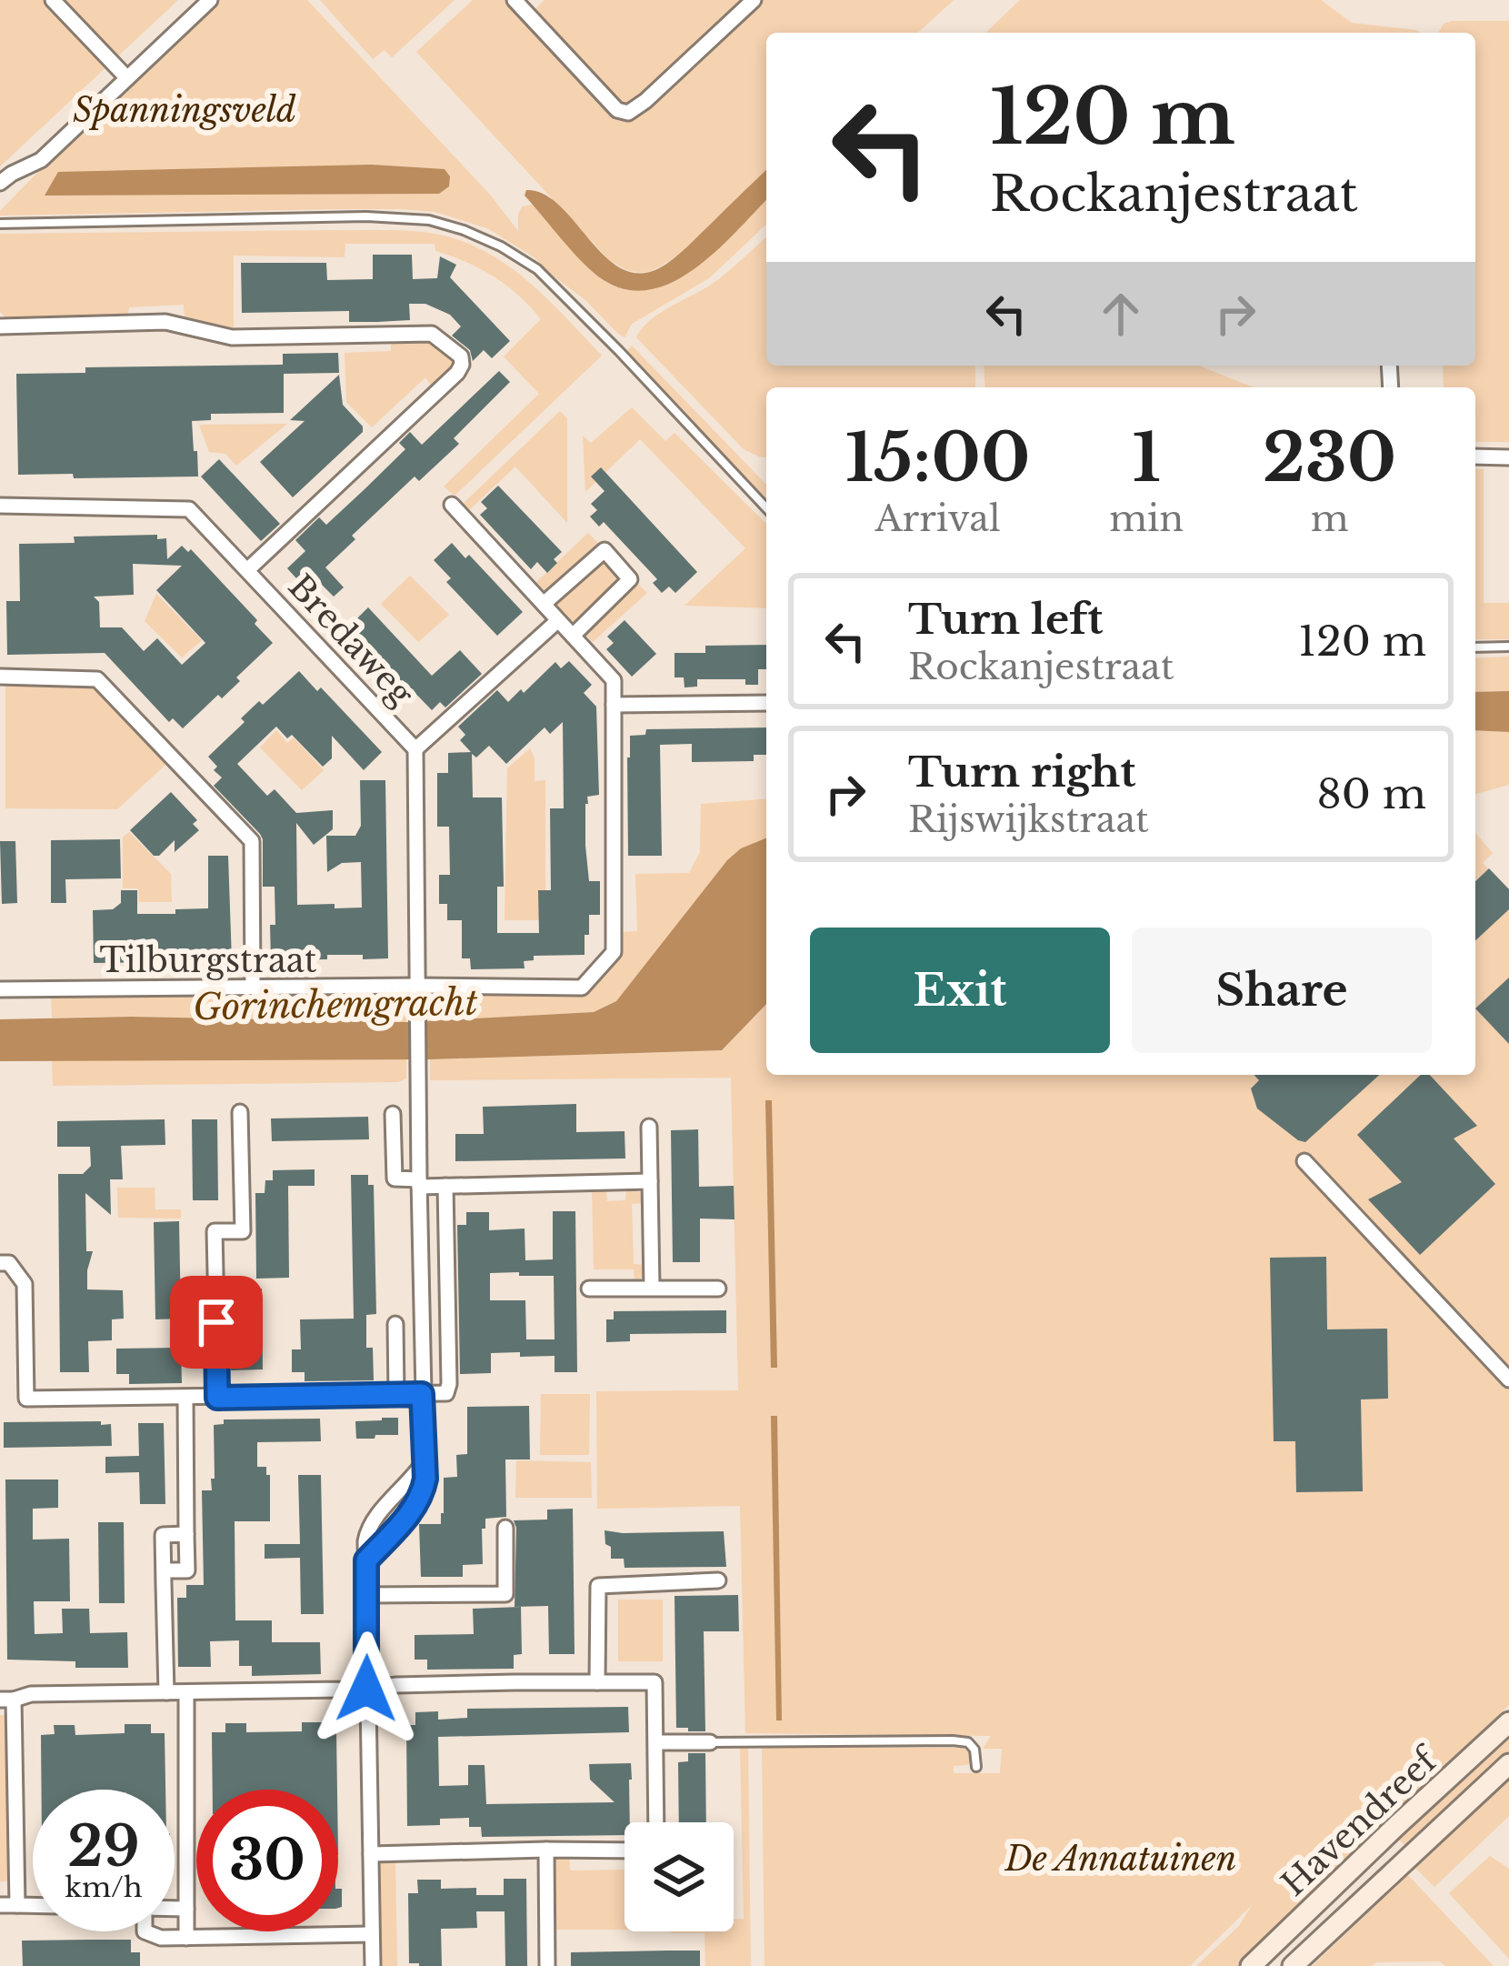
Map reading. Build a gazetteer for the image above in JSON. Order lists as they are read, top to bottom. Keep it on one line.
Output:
{"streets":{"main road":["Havendreef"],"street":["Bredaweg","Tilburgstraat"]},"crossings":[["Bredaweg","Tilburgstraat"]],"water":["Gorinchemgracht"],"parks":["Spanningsveld","De Annatuinen"],"page":{"turn":["120 m","Rockanjestraat"],"eta":["15:00","Arrival","1","min","230","m"],"list":[{"name":"Turn left","note":"Rockanjestraat","value":"120 m"},{"name":"Turn right","note":"Rijswijkstraat","value":"80 m"}],"buttons":["Exit","Share"],"speed":"29 km/h","limit":"30"}}
